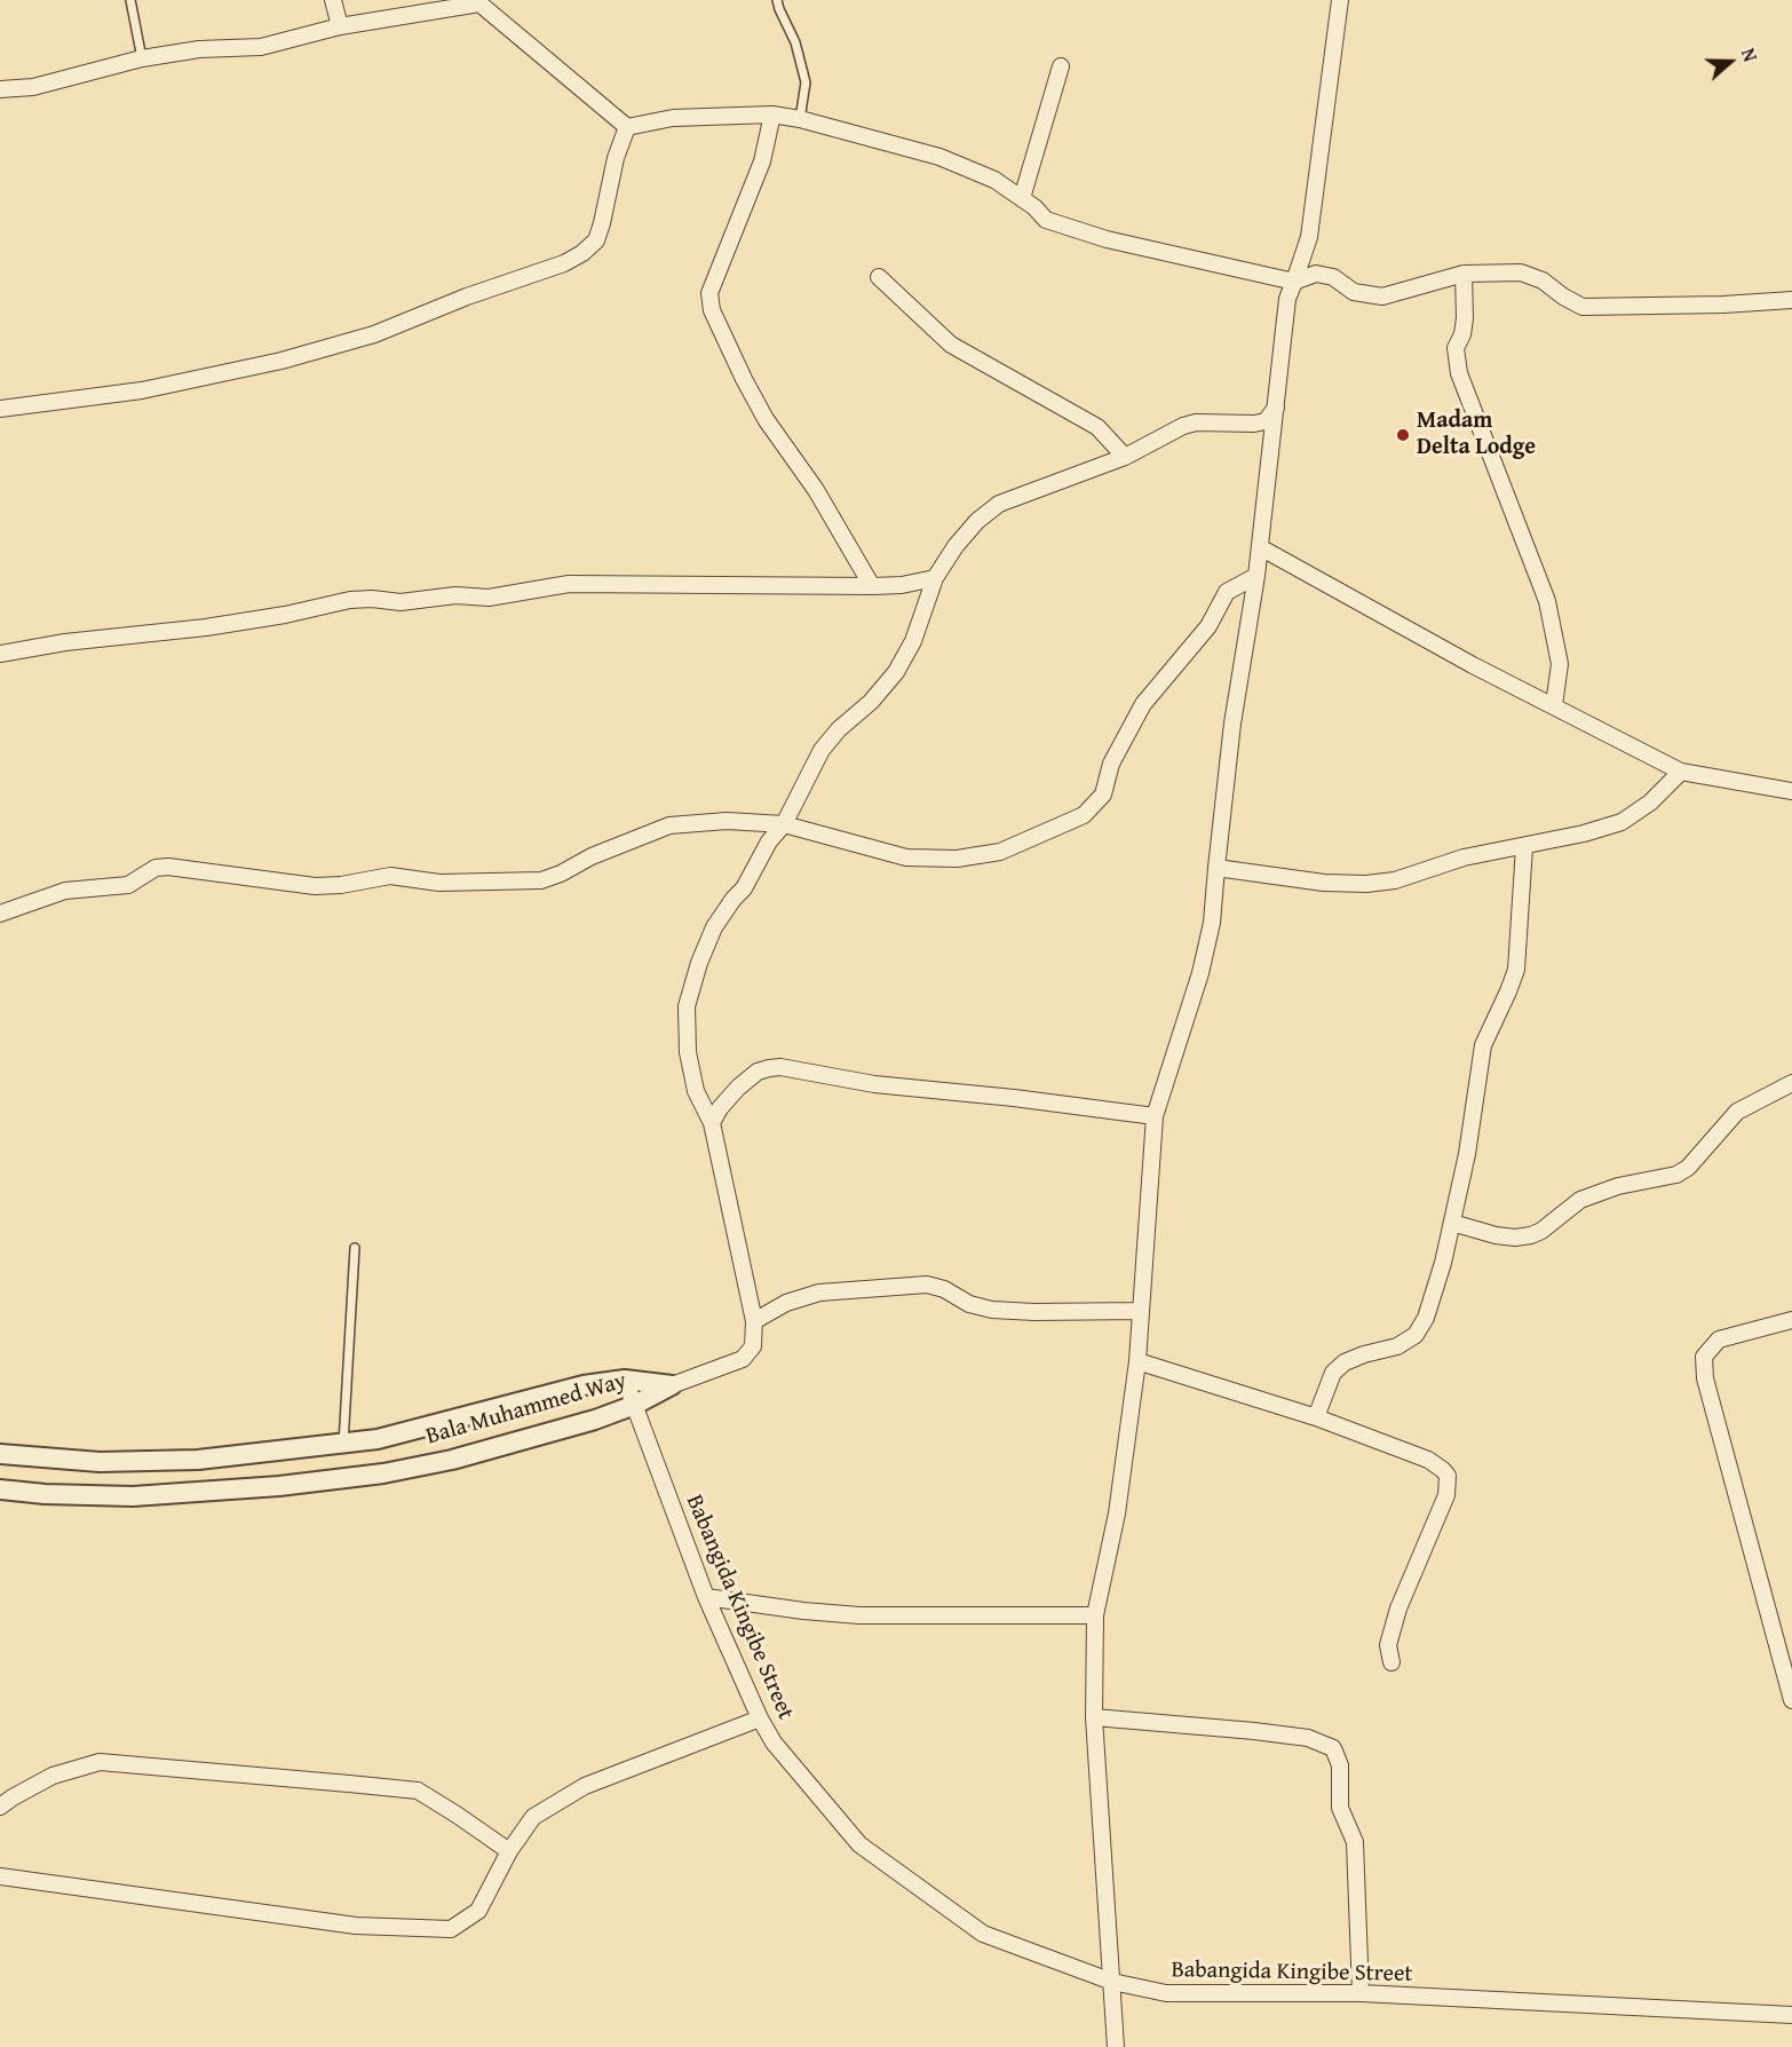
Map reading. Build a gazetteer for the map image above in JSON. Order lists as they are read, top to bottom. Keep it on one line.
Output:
{"streets":{"street":["Bala Muhammed Way","Babangida Kingibe Street"]},"crossings":[["Bala Muhammed Way","Babangida Kingibe Street"]],"places":["Madam Delta Lodge"],"north":"right"}
